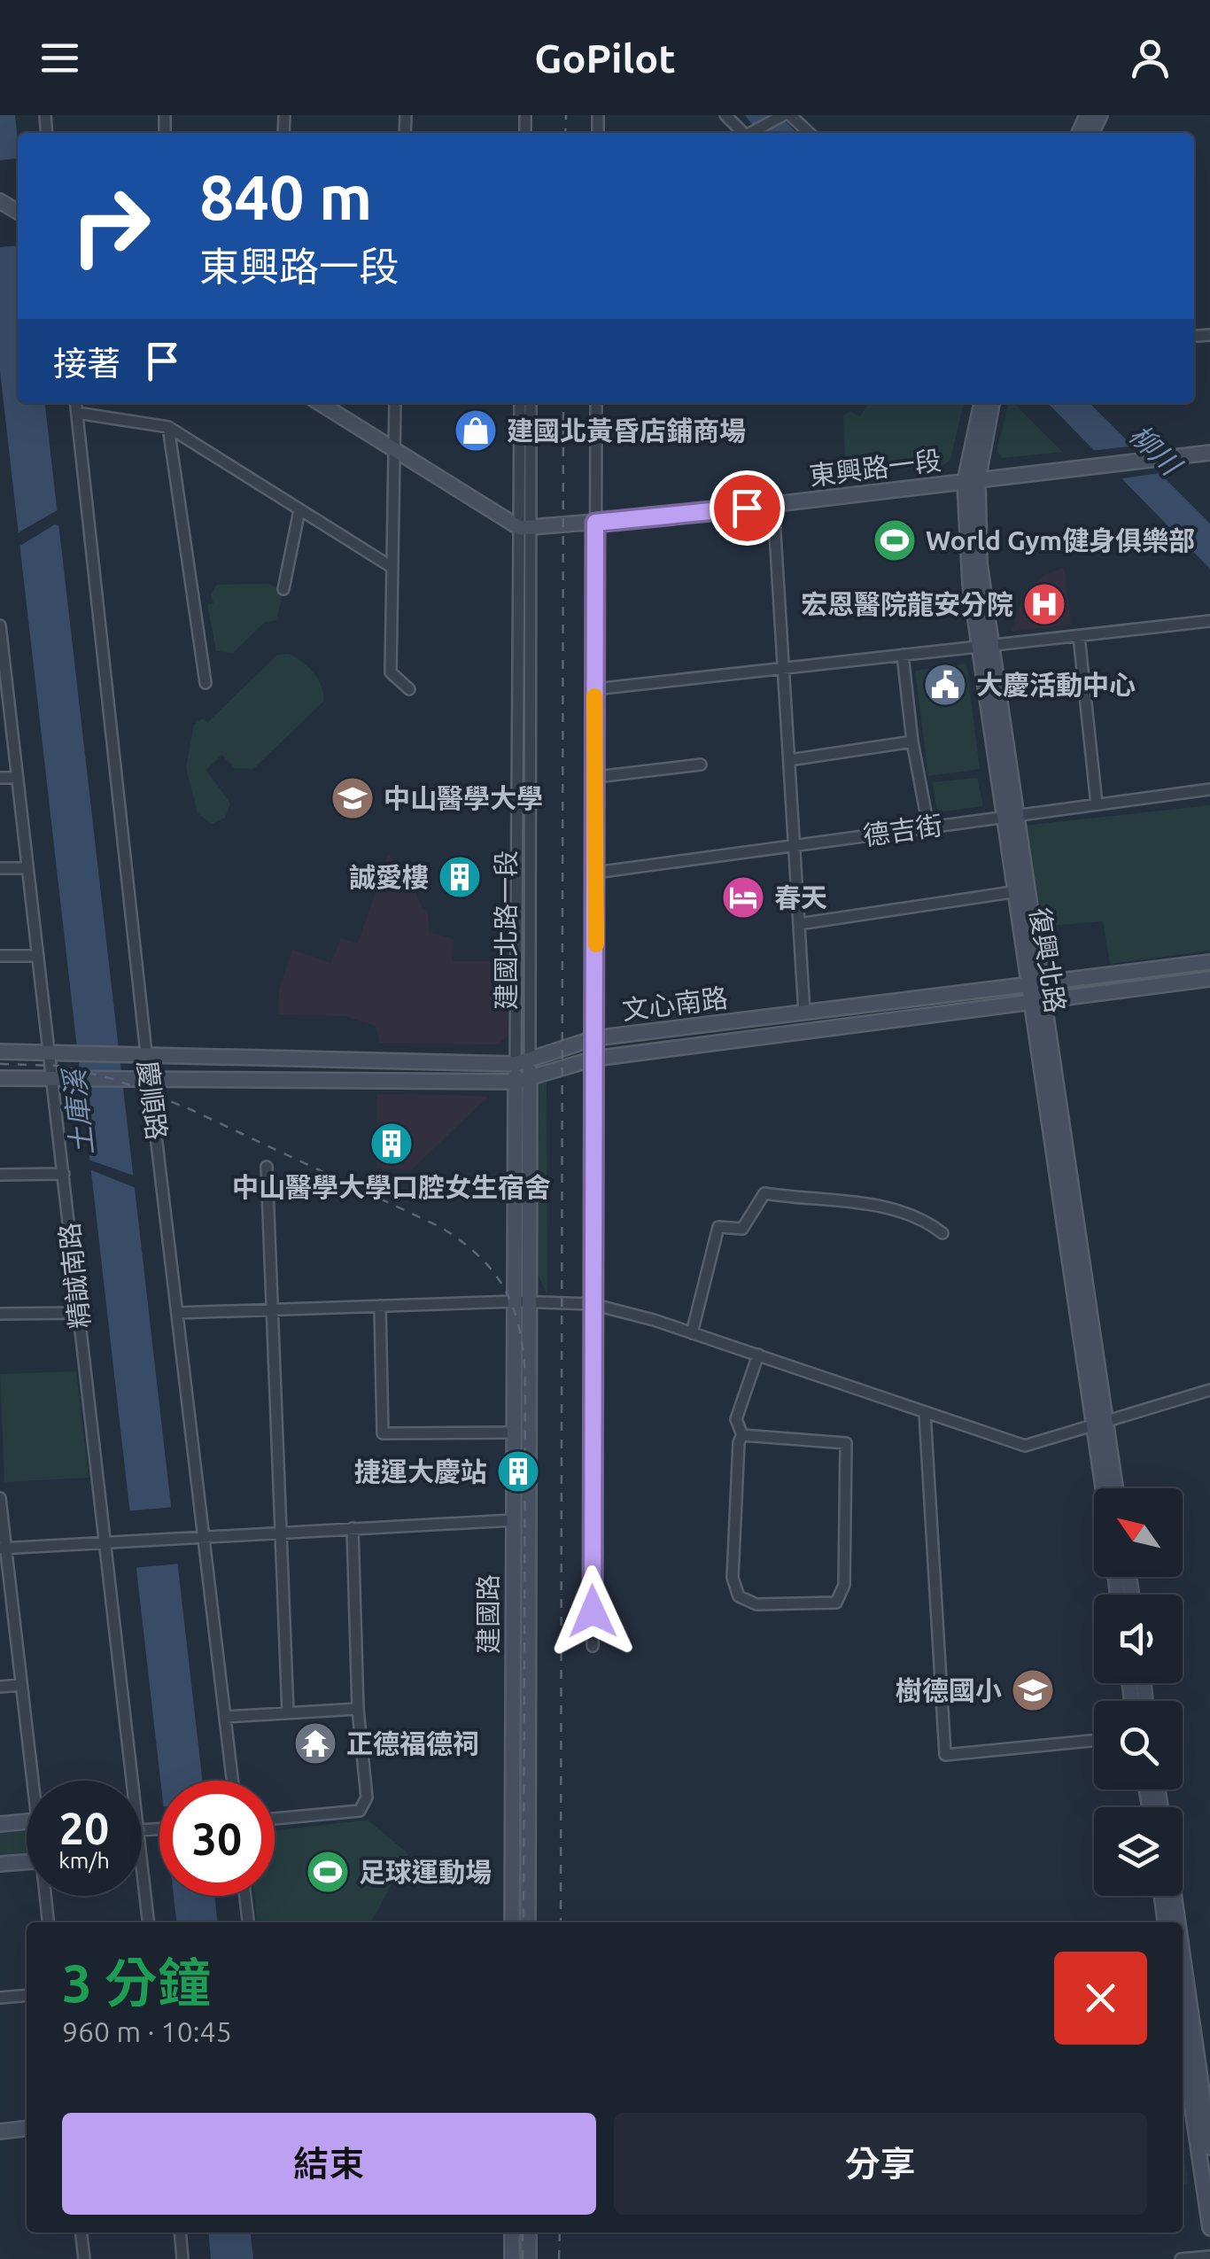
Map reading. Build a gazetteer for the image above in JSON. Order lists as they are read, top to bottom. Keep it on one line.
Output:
{"streets":{"main road":["東興路一段","建國北路一段","復興北路","文心南路","建國路"],"street":["德吉街","慶順路","精誠南路"]},"crossings":[["東興路一段","建國北路一段"],["東興路一段","復興北路"],["德吉街","復興北路"],["建國北路一段","文心南路"],["建國北路一段","建國路"],["復興北路","文心南路"],["文心南路","慶順路"],["文心南路","精誠南路"]],"water":["柳川","土庫溪"],"places":{"shop":["建國北黃昏店鋪商場"],"sports":["World Gym健身俱樂部","足球運動場"],"hospital":["宏恩醫院龍安分院"],"public building":["大慶活動中心"],"school or university":["中山醫學大學","樹德國小"],"building":["誠愛樓","中山醫學大學口腔女生宿舍","捷運大慶站"],"hotel":["春天"],"temple":["正德福德祠"]},"north":"top left","page":{"header":"GoPilot","turn":["840 m","東興路一段"],"then":"接著","speed":"20 km/h","limit":"30","heading":["3 分鐘","960 m · 10:45"],"buttons":["結束","分享"]}}
